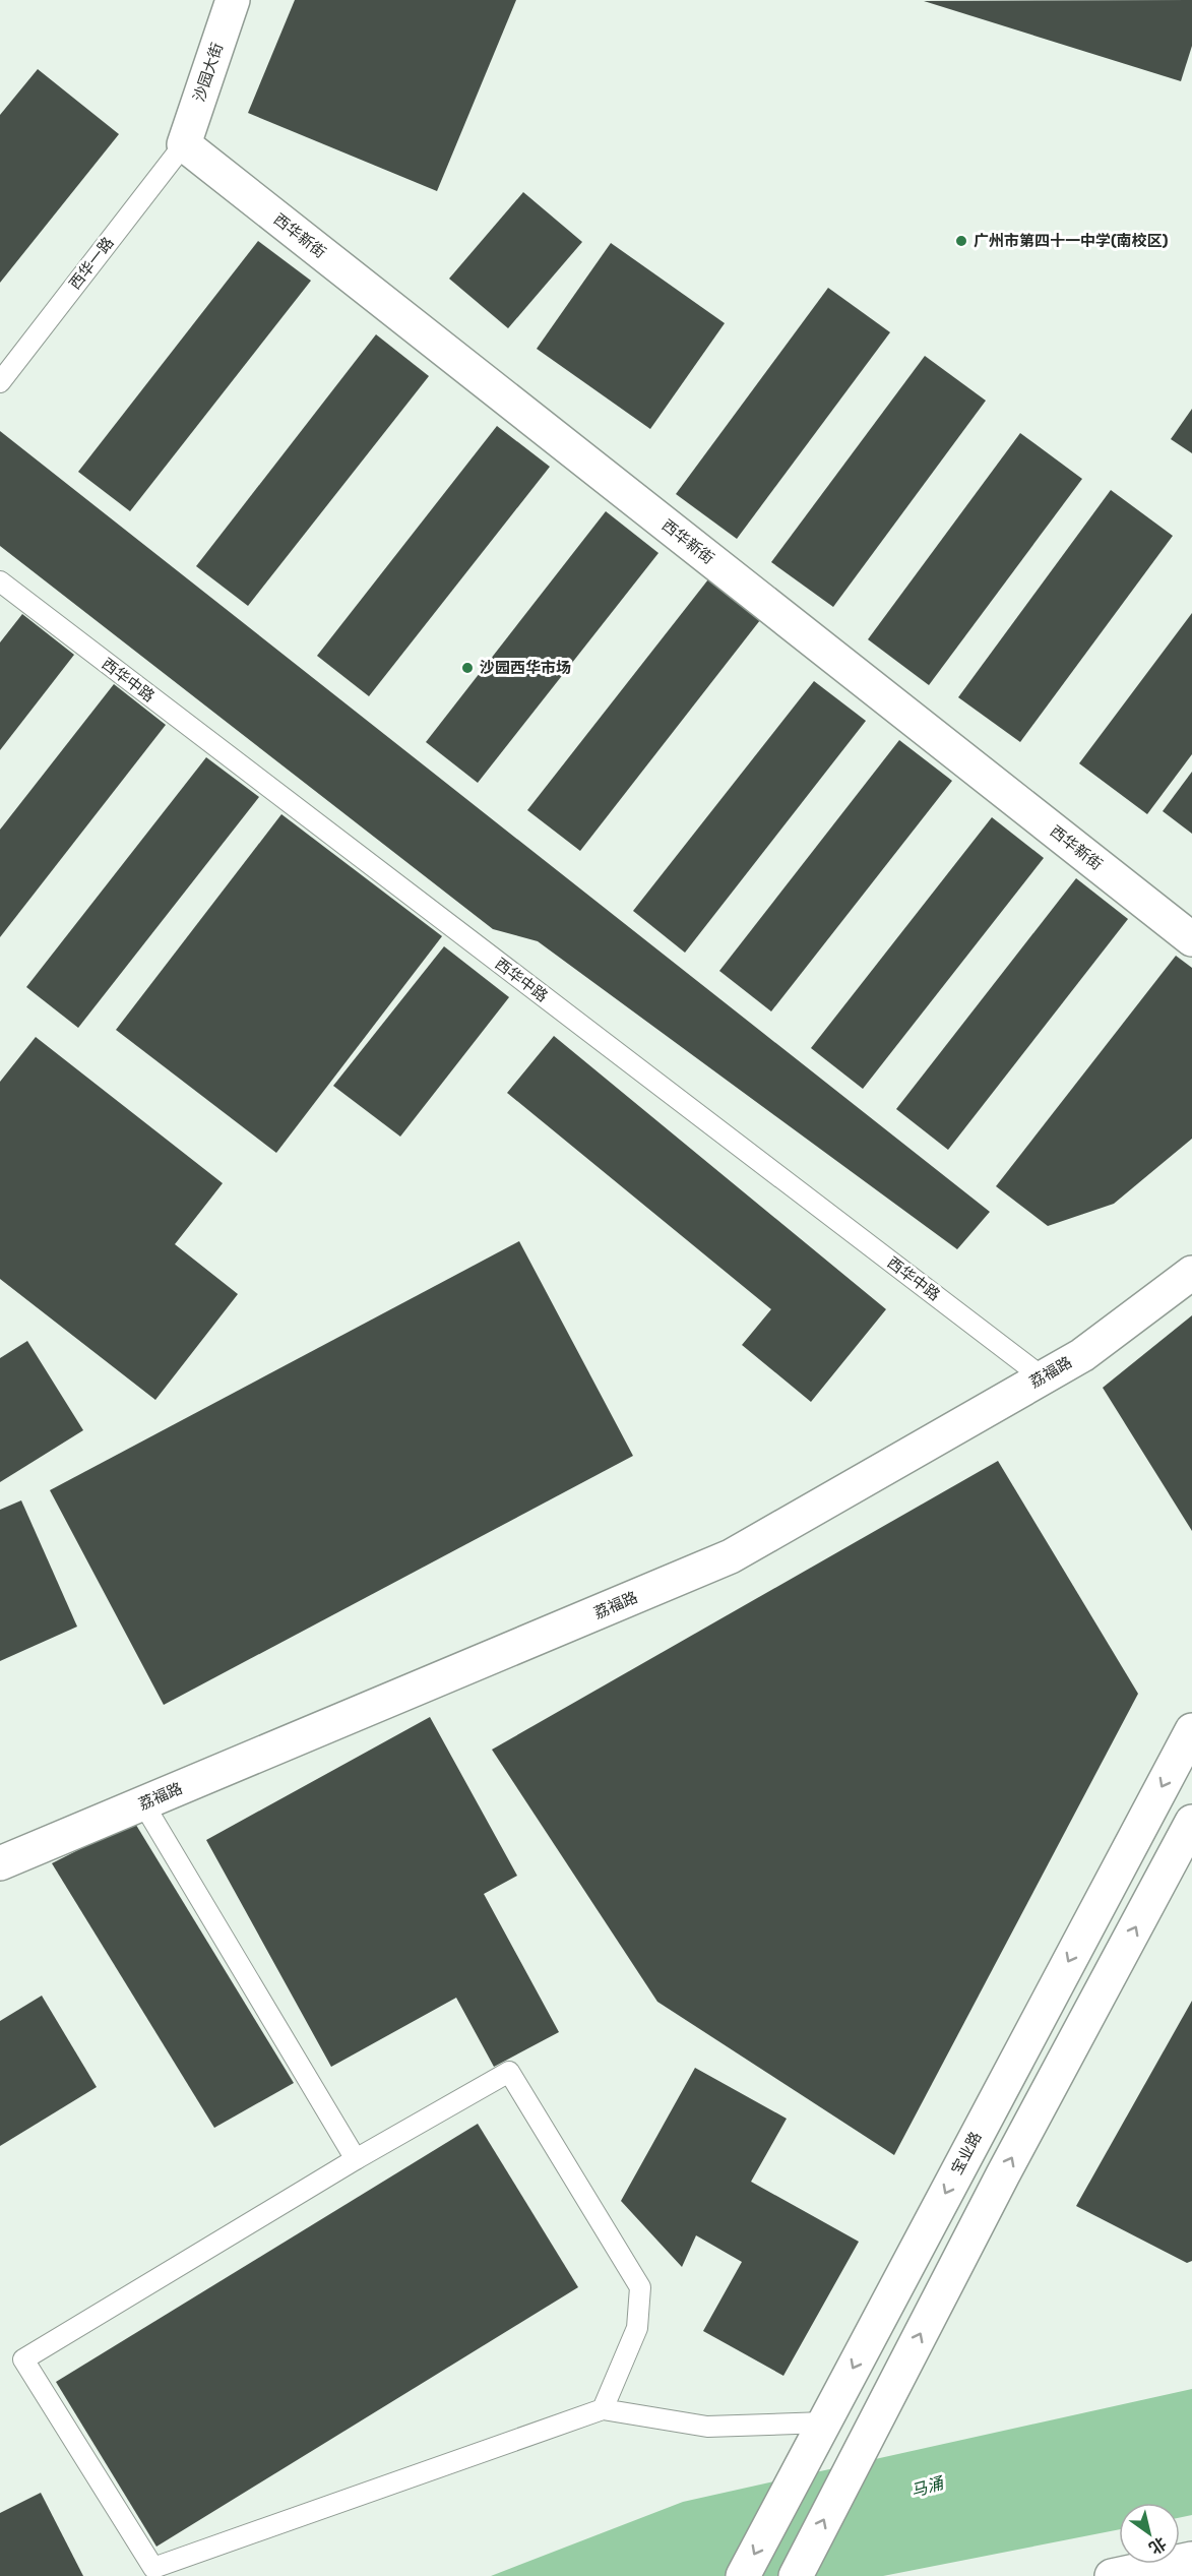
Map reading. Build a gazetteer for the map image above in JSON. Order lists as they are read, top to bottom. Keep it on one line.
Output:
{"streets":{"street":["沙园大街","西华新街","荔福路","宝业路"],"lane":["西华一路","西华中路"]},"crossings":[["沙园大街","西华新街"],["沙园大街","西华一路"],["西华新街","西华一路"],["西华中路","荔福路"]],"water":["马涌"],"places":["广州市第四十一中学(南校区)","沙园西华市场"],"north":"bottom right"}
